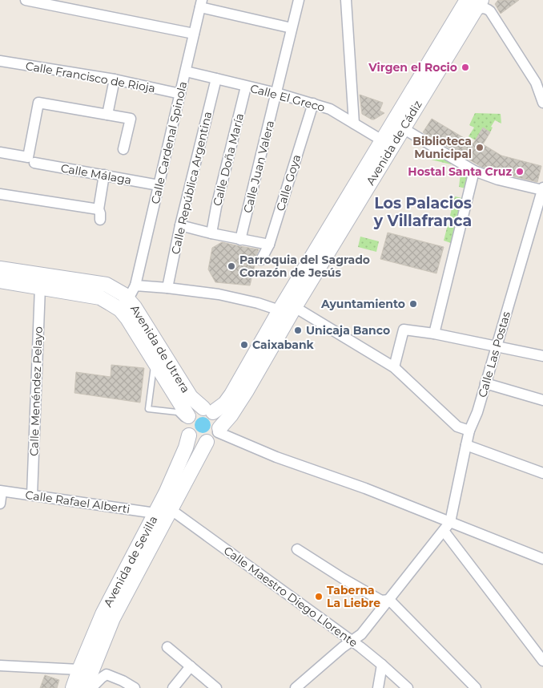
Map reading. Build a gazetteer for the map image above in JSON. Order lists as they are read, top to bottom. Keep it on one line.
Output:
{"streets":{"main road":["Avenida de Cádiz","Avenida de Utrera","Avenida de Sevilla"],"street":["Calle Francisco de Rioja","Calle El Greco","Calle Cardenal Spinola","Calle Doña María","Calle Juan Valera","Calle Málaga","Calle República Argentina","Calle Goya","Calle Las Postas","Calle Menéndez Pelayo","Calle Rafael Alberti","Calle Maestro Diego Llorente"]},"crossings":[["Calle Francisco de Rioja","Calle Cardenal Spinola"],["Calle El Greco","Calle Cardenal Spinola"],["Calle El Greco","Avenida de Cádiz"],["Calle El Greco","Calle Doña María"],["Calle El Greco","Calle Juan Valera"],["Calle El Greco","Calle República Argentina"],["Calle El Greco","Calle Goya"],["Calle Cardenal Spinola","Calle Málaga"],["Calle Cardenal Spinola","Avenida de Utrera"],["Avenida de Cádiz","Avenida de Utrera"],["Avenida de Cádiz","Avenida de Sevilla"],["Avenida de Utrera","Calle Menéndez Pelayo"],["Avenida de Utrera","Avenida de Sevilla"],["Calle Menéndez Pelayo","Calle Rafael Alberti"],["Calle Rafael Alberti","Avenida de Sevilla"],["Avenida de Sevilla","Calle Maestro Diego Llorente"]],"districts":["Los Palacios y Villafranca"],"places":["Virgen el Rocio","Biblioteca Municipal","Hostal Santa Cruz","Parroquia del Sagrado Corazón de Jesús","Ayuntamiento","Unicaja Banco","Caixabank","Taberna La Liebre"]}
